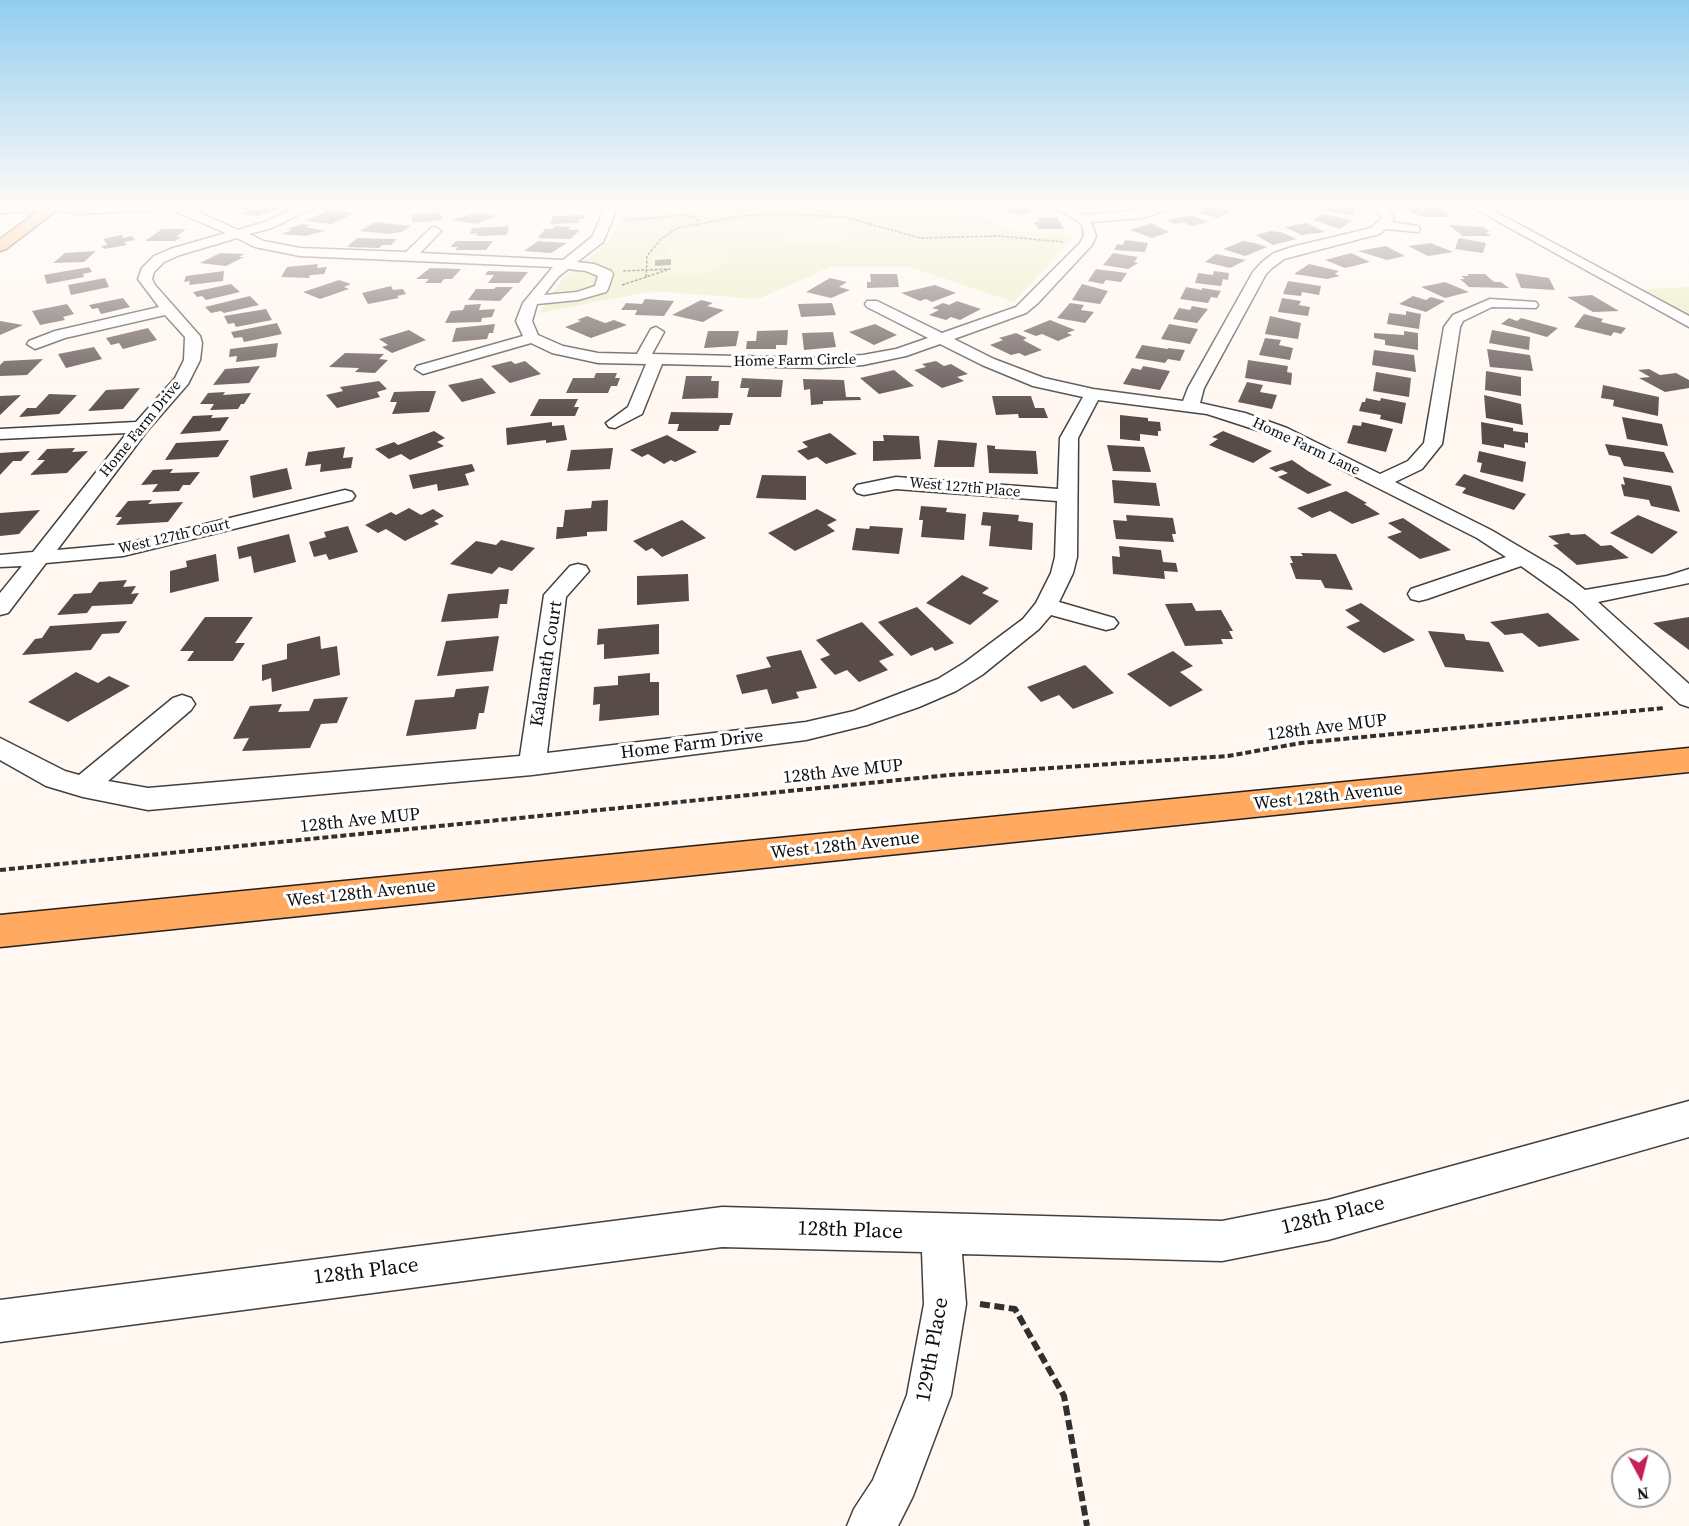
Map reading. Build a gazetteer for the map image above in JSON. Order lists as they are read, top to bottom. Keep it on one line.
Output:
{"streets":{"main road":["West 128th Avenue"],"street":["Home Farm Circle","Home Farm Drive","Home Farm Lane","West 127th Place","West 127th Court","Kalamath Court","128th Place","129th Place"],"path":["128th Ave MUP"]},"crossings":[["Home Farm Circle","Home Farm Lane"],["Home Farm Drive","Home Farm Lane"],["Home Farm Drive","West 127th Place"],["Home Farm Drive","West 127th Court"],["Home Farm Drive","Kalamath Court"],["128th Place","129th Place"]],"north":"bottom"}
